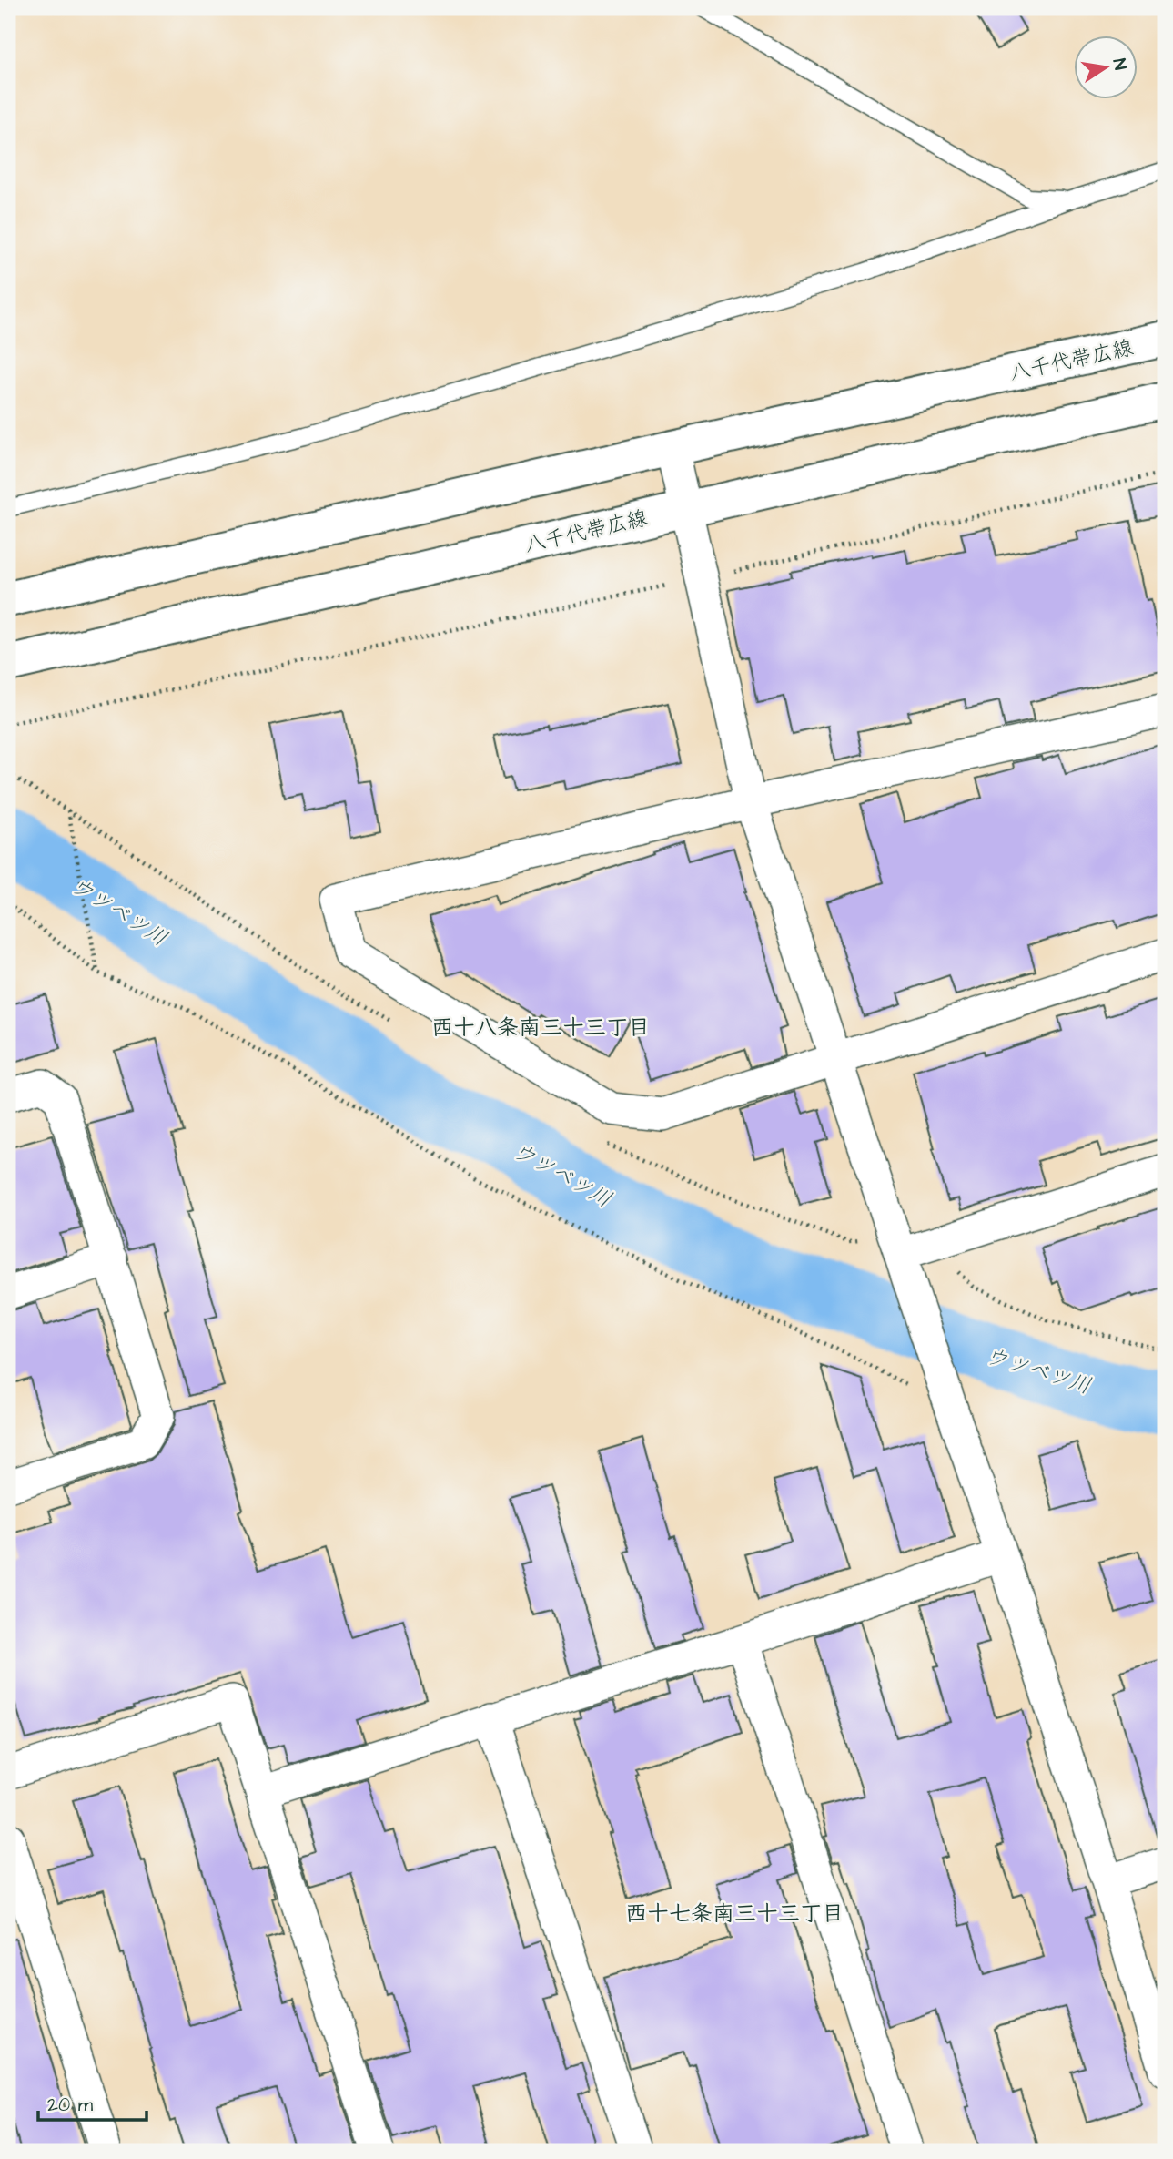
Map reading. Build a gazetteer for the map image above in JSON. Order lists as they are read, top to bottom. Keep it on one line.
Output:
{"streets":{"main road":["八千代帯広線"]},"districts":["西十八条南三十三丁目","西十七条南三十三丁目"],"water":["ウツベツ川"],"scale_bar":"20 m","north":"right"}
